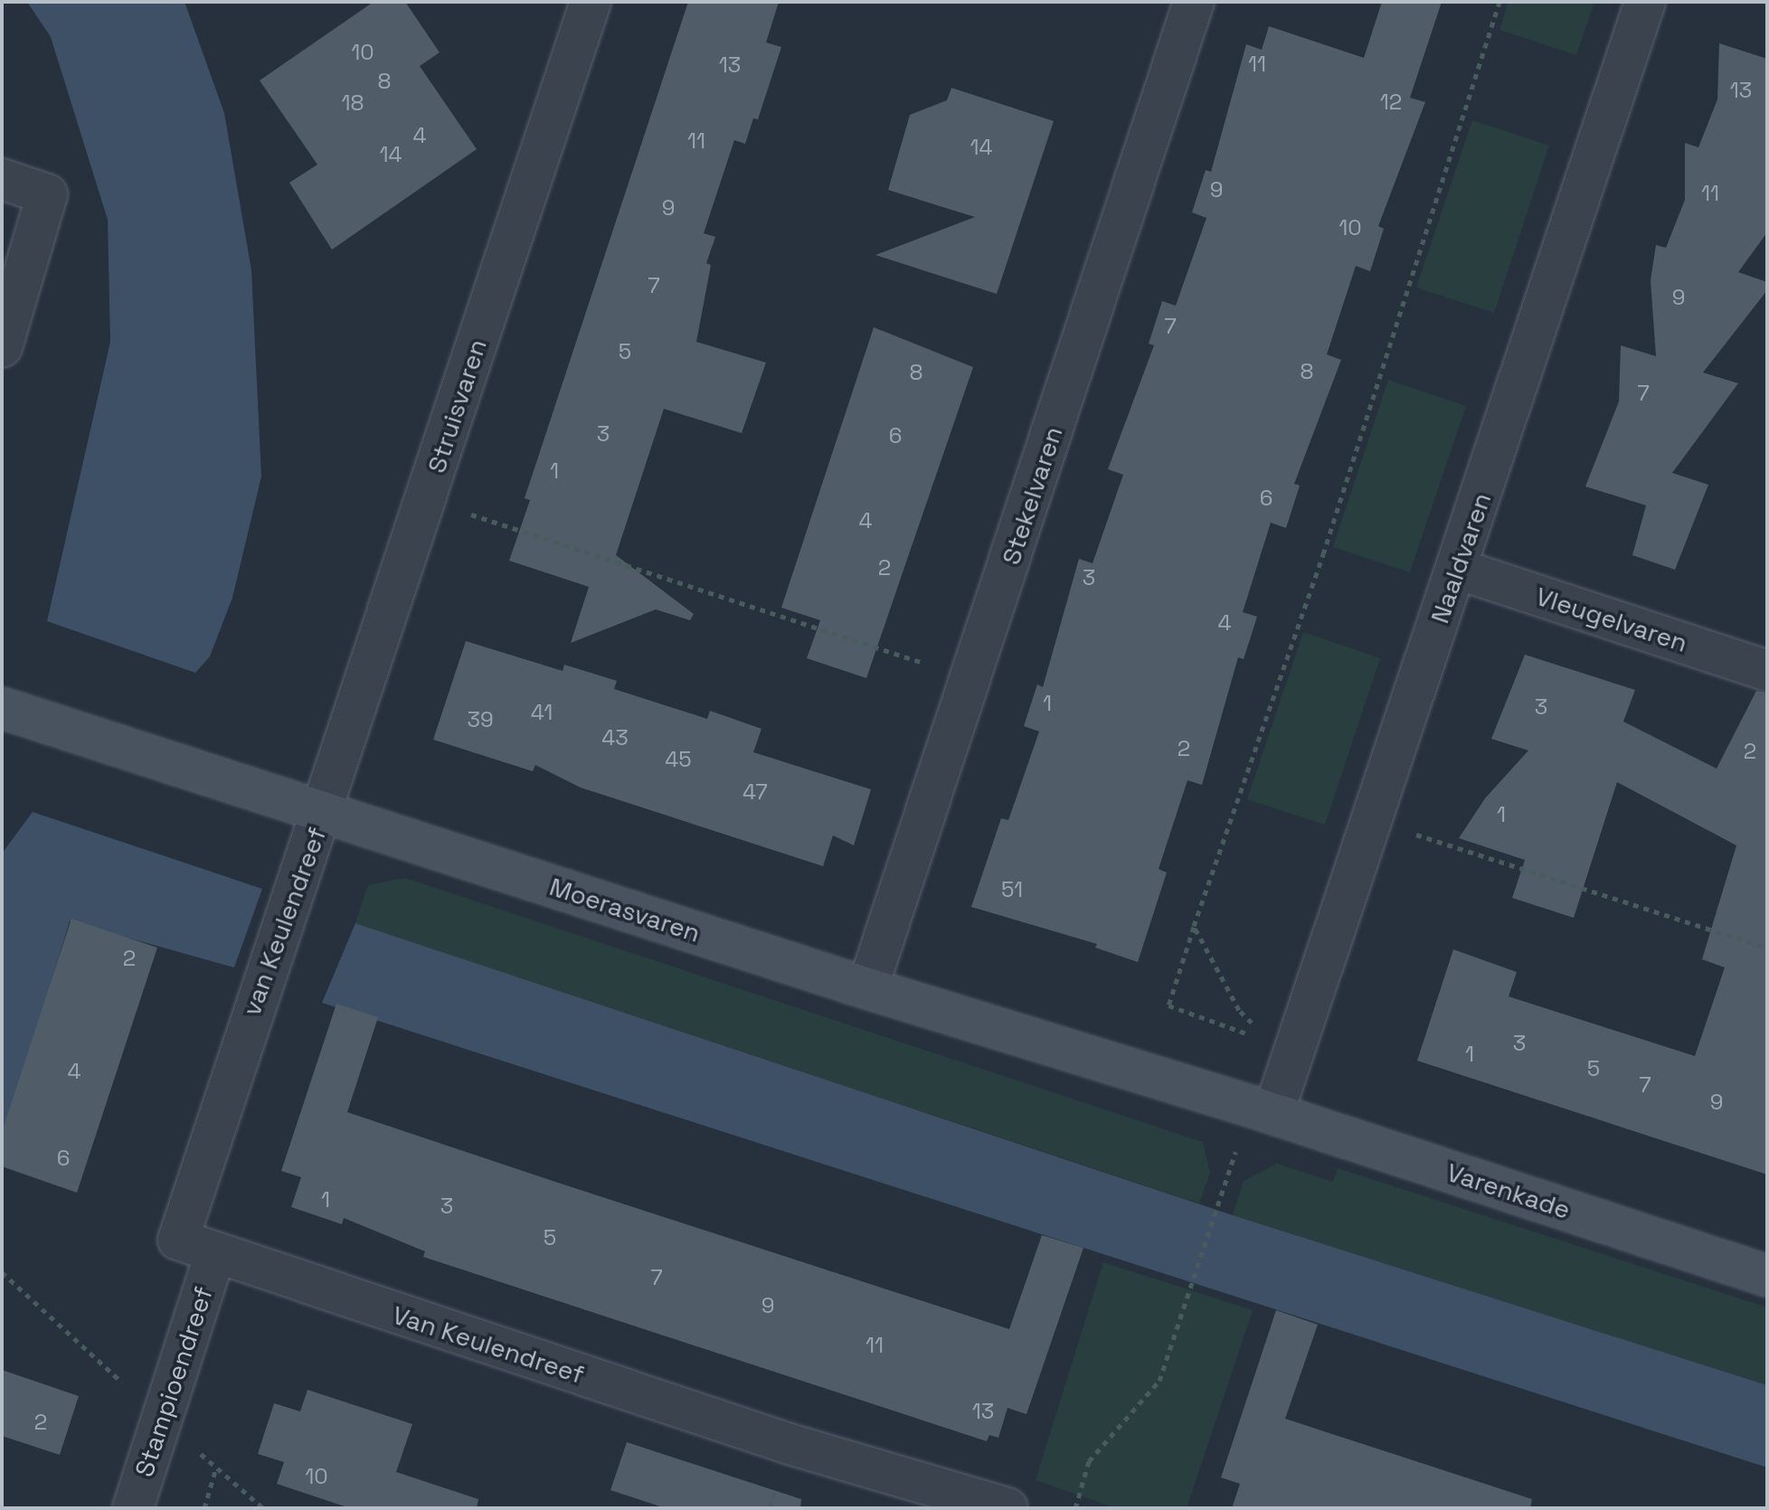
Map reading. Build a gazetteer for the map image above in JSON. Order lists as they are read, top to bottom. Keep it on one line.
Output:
{"streets":{"street":["Struisvaren","Stekelvaren","Naaldvaren","Vleugelvaren","Moerasvaren","van Keulendreef","Varenkade","Van Keulendreef","Stampioendreef"]},"crossings":[["Struisvaren","Moerasvaren"],["Struisvaren","van Keulendreef"],["Stekelvaren","Moerasvaren"],["Naaldvaren","Vleugelvaren"],["Naaldvaren","Moerasvaren"],["Naaldvaren","Varenkade"],["Moerasvaren","van Keulendreef"],["Moerasvaren","Varenkade"],["van Keulendreef","Van Keulendreef"],["Van Keulendreef","Stampioendreef"]],"house_numbers":["10","11","13","8","13","12","18","4","11","14","14","9","11","9","10","7","9","7","5","8","8","7","3","6","1","6","4","2","3","4","1","3","41","39","43","2","2","45","47","1","51","2","3","1","5","4","7","9","6","1","3","5","7","9","11","13","2","10"]}
